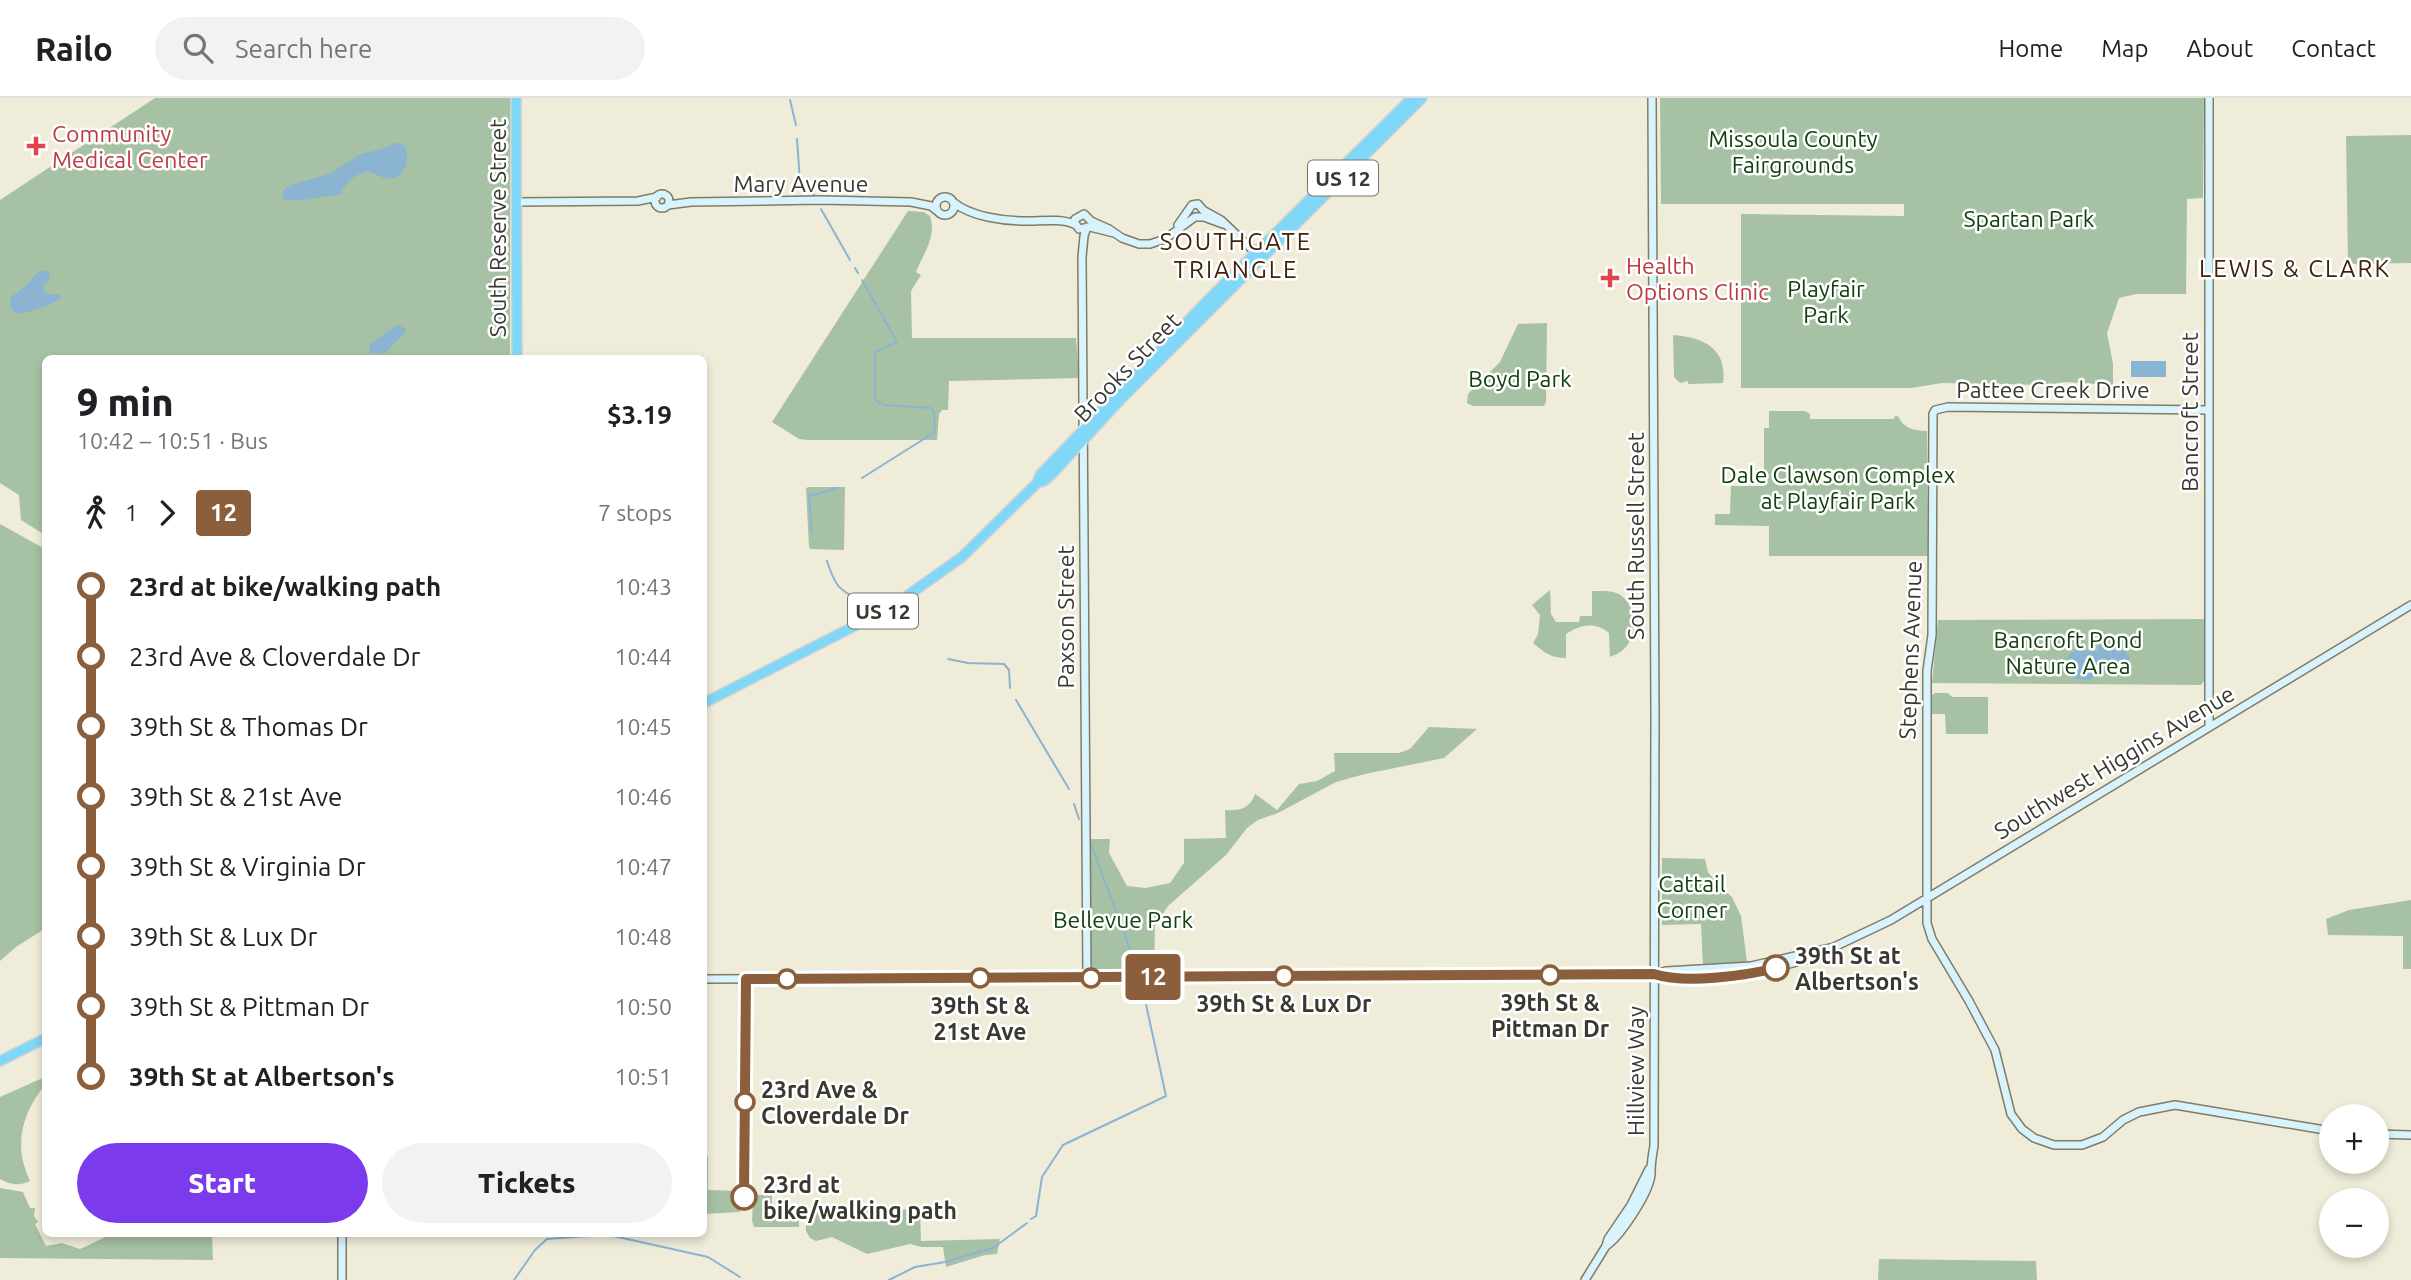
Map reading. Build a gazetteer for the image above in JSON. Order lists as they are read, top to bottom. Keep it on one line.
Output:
{"streets":{"highway":["US 12","South Reserve Street","Brooks Street"],"street":["Mary Avenue","Pattee Creek Drive","Bancroft Street","South Russell Street","Paxson Street","Stephens Avenue","Southwest Higgins Avenue","Hillview Way"]},"crossings":[["Mary Avenue","South Reserve Street"],["Brooks Street","Paxson Street"],["Pattee Creek Drive","Bancroft Street"],["Pattee Creek Drive","Stephens Avenue"],["Bancroft Street","Southwest Higgins Avenue"],["South Russell Street","Southwest Higgins Avenue"],["South Russell Street","Hillview Way"],["Stephens Avenue","Southwest Higgins Avenue"],["Southwest Higgins Avenue","Hillview Way"]],"districts":["SOUTHGATE TRIANGLE","LEWIS & CLARK"],"parks":["Missoula County Fairgrounds","Spartan Park","Playfair Park","Boyd Park","Dale Clawson Complex at Playfair Park","Bancroft Pond Nature Area","Cattail Corner","Bellevue Park"],"places":{"health":["Community Medical Center","Health Options Clinic"],"other":["39th St at Albertson's","39th St & Pittman Dr","39th St & Lux Dr","39th St & 21st Ave","23rd Ave & Cloverdale Dr","23rd at bike/walking path"]},"lines":["bus line 12"],"page":{"header":"Railo","search":"Search here","nav":["Home","Map","About","Contact"],"on_map":"12","heading":["9 min","10:42 – 10:51 · Bus","$3.19"],"legs":["1","12","7 stops"],"list":[{"name":"23rd at bike/walking path","value":"10:43"},{"name":"23rd Ave & Cloverdale Dr","value":"10:44"},{"name":"39th St & Thomas Dr","value":"10:45"},{"name":"39th St & 21st Ave","value":"10:46"},{"name":"39th St & Virginia Dr","value":"10:47"},{"name":"39th St & Lux Dr","value":"10:48"},{"name":"39th St & Pittman Dr","value":"10:50"},{"name":"39th St at Albertson's","value":"10:51"}],"map_buttons":["+","−"],"buttons":["Start","Tickets"]}}
